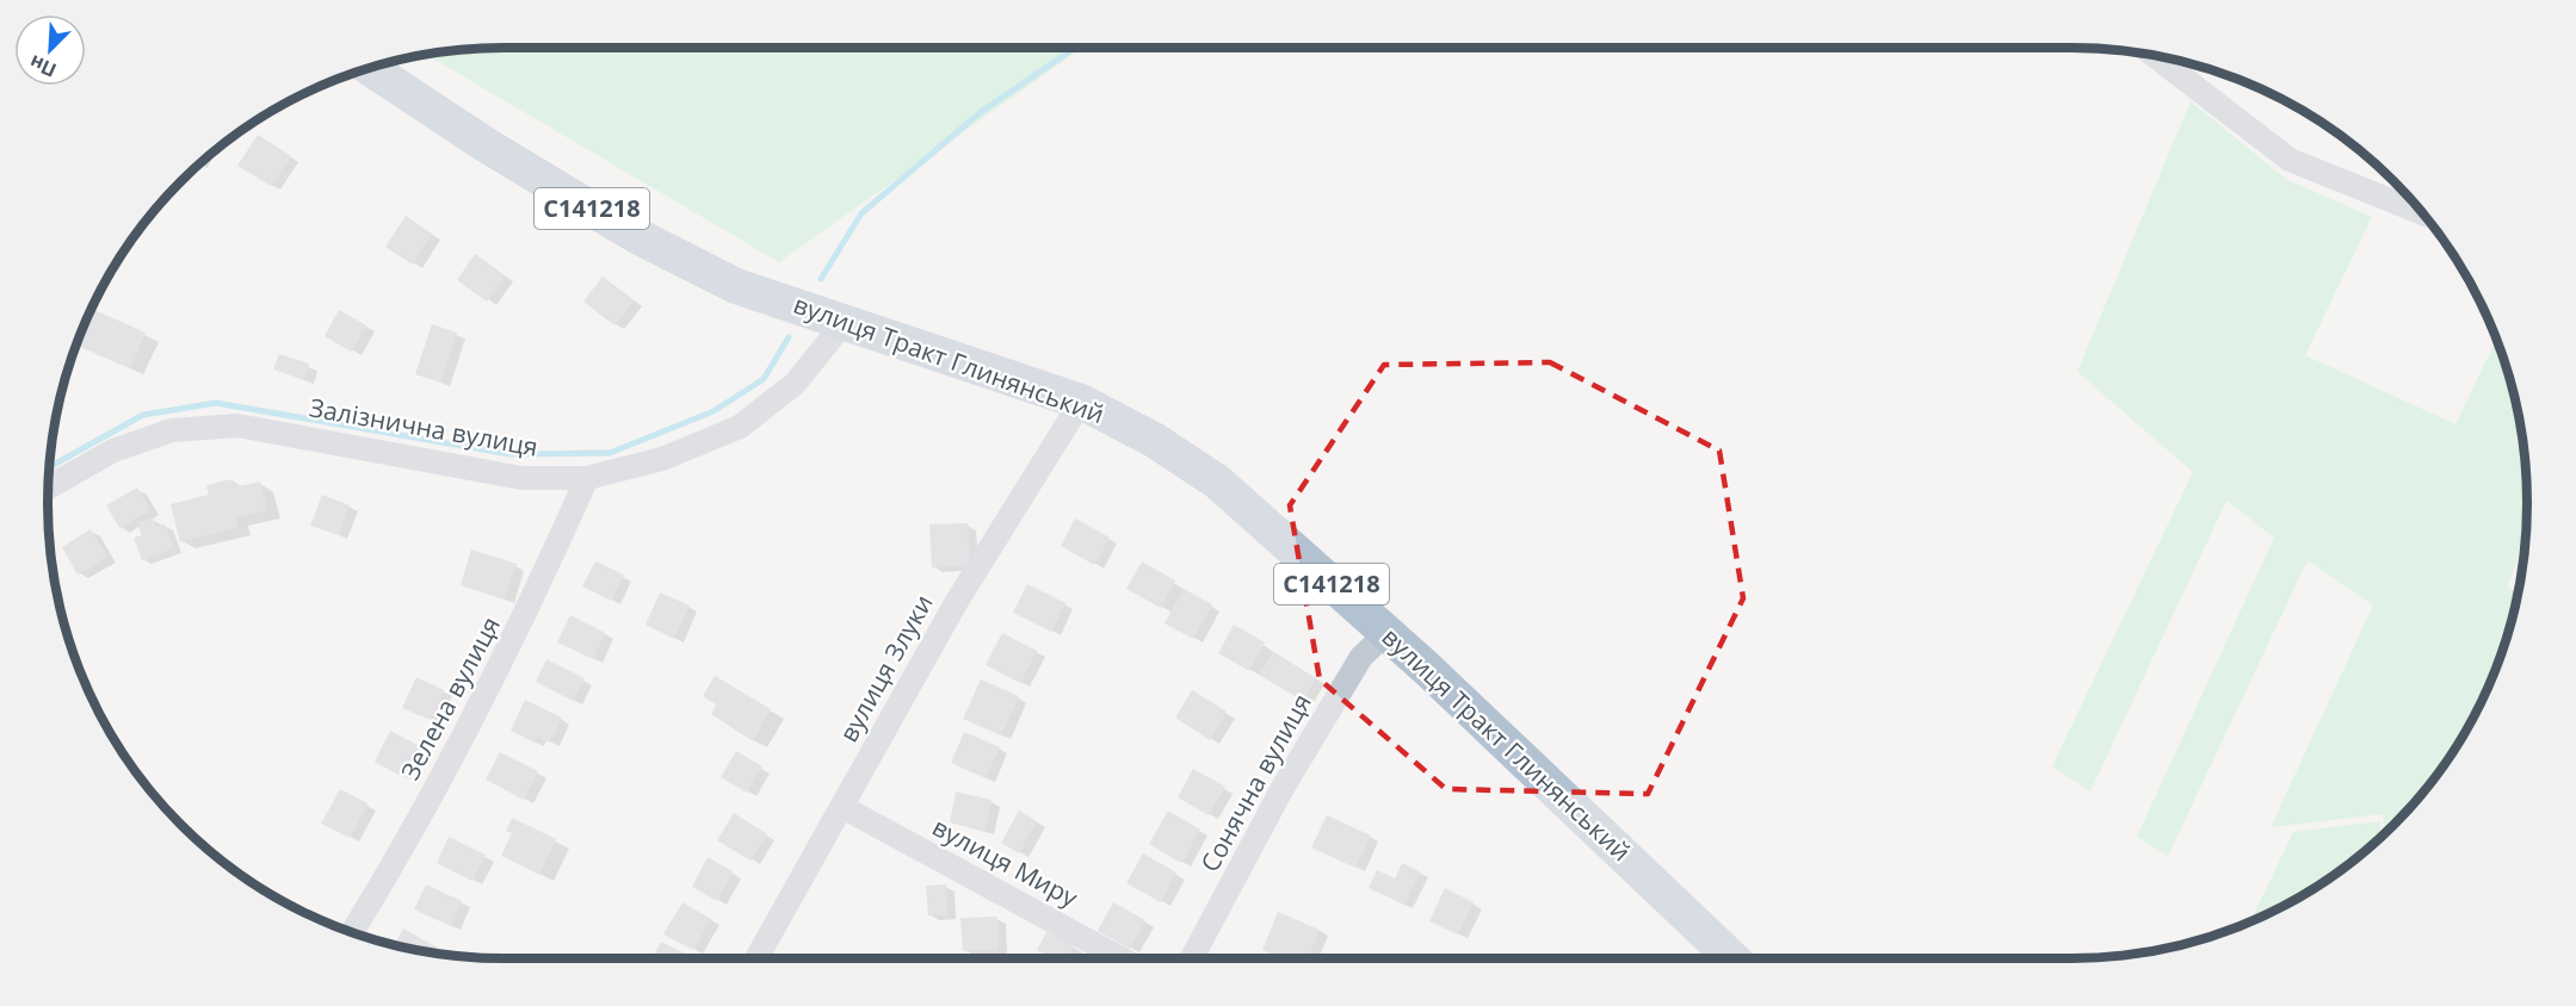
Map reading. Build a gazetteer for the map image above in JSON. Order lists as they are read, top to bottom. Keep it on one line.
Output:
{"streets":{"main road":["С141218","вулиця Тракт Глинянський"],"street":["Залізнична вулиця","вулиця Злуки","Зелена вулиця","Сонячна вулиця","вулиця Миру"]},"crossings":[["вулиця Тракт Глинянський","Залізнична вулиця"],["вулиця Тракт Глинянський","вулиця Злуки"],["вулиця Тракт Глинянський","Сонячна вулиця"],["Залізнична вулиця","Зелена вулиця"],["вулиця Злуки","вулиця Миру"]],"north":"bottom left"}
